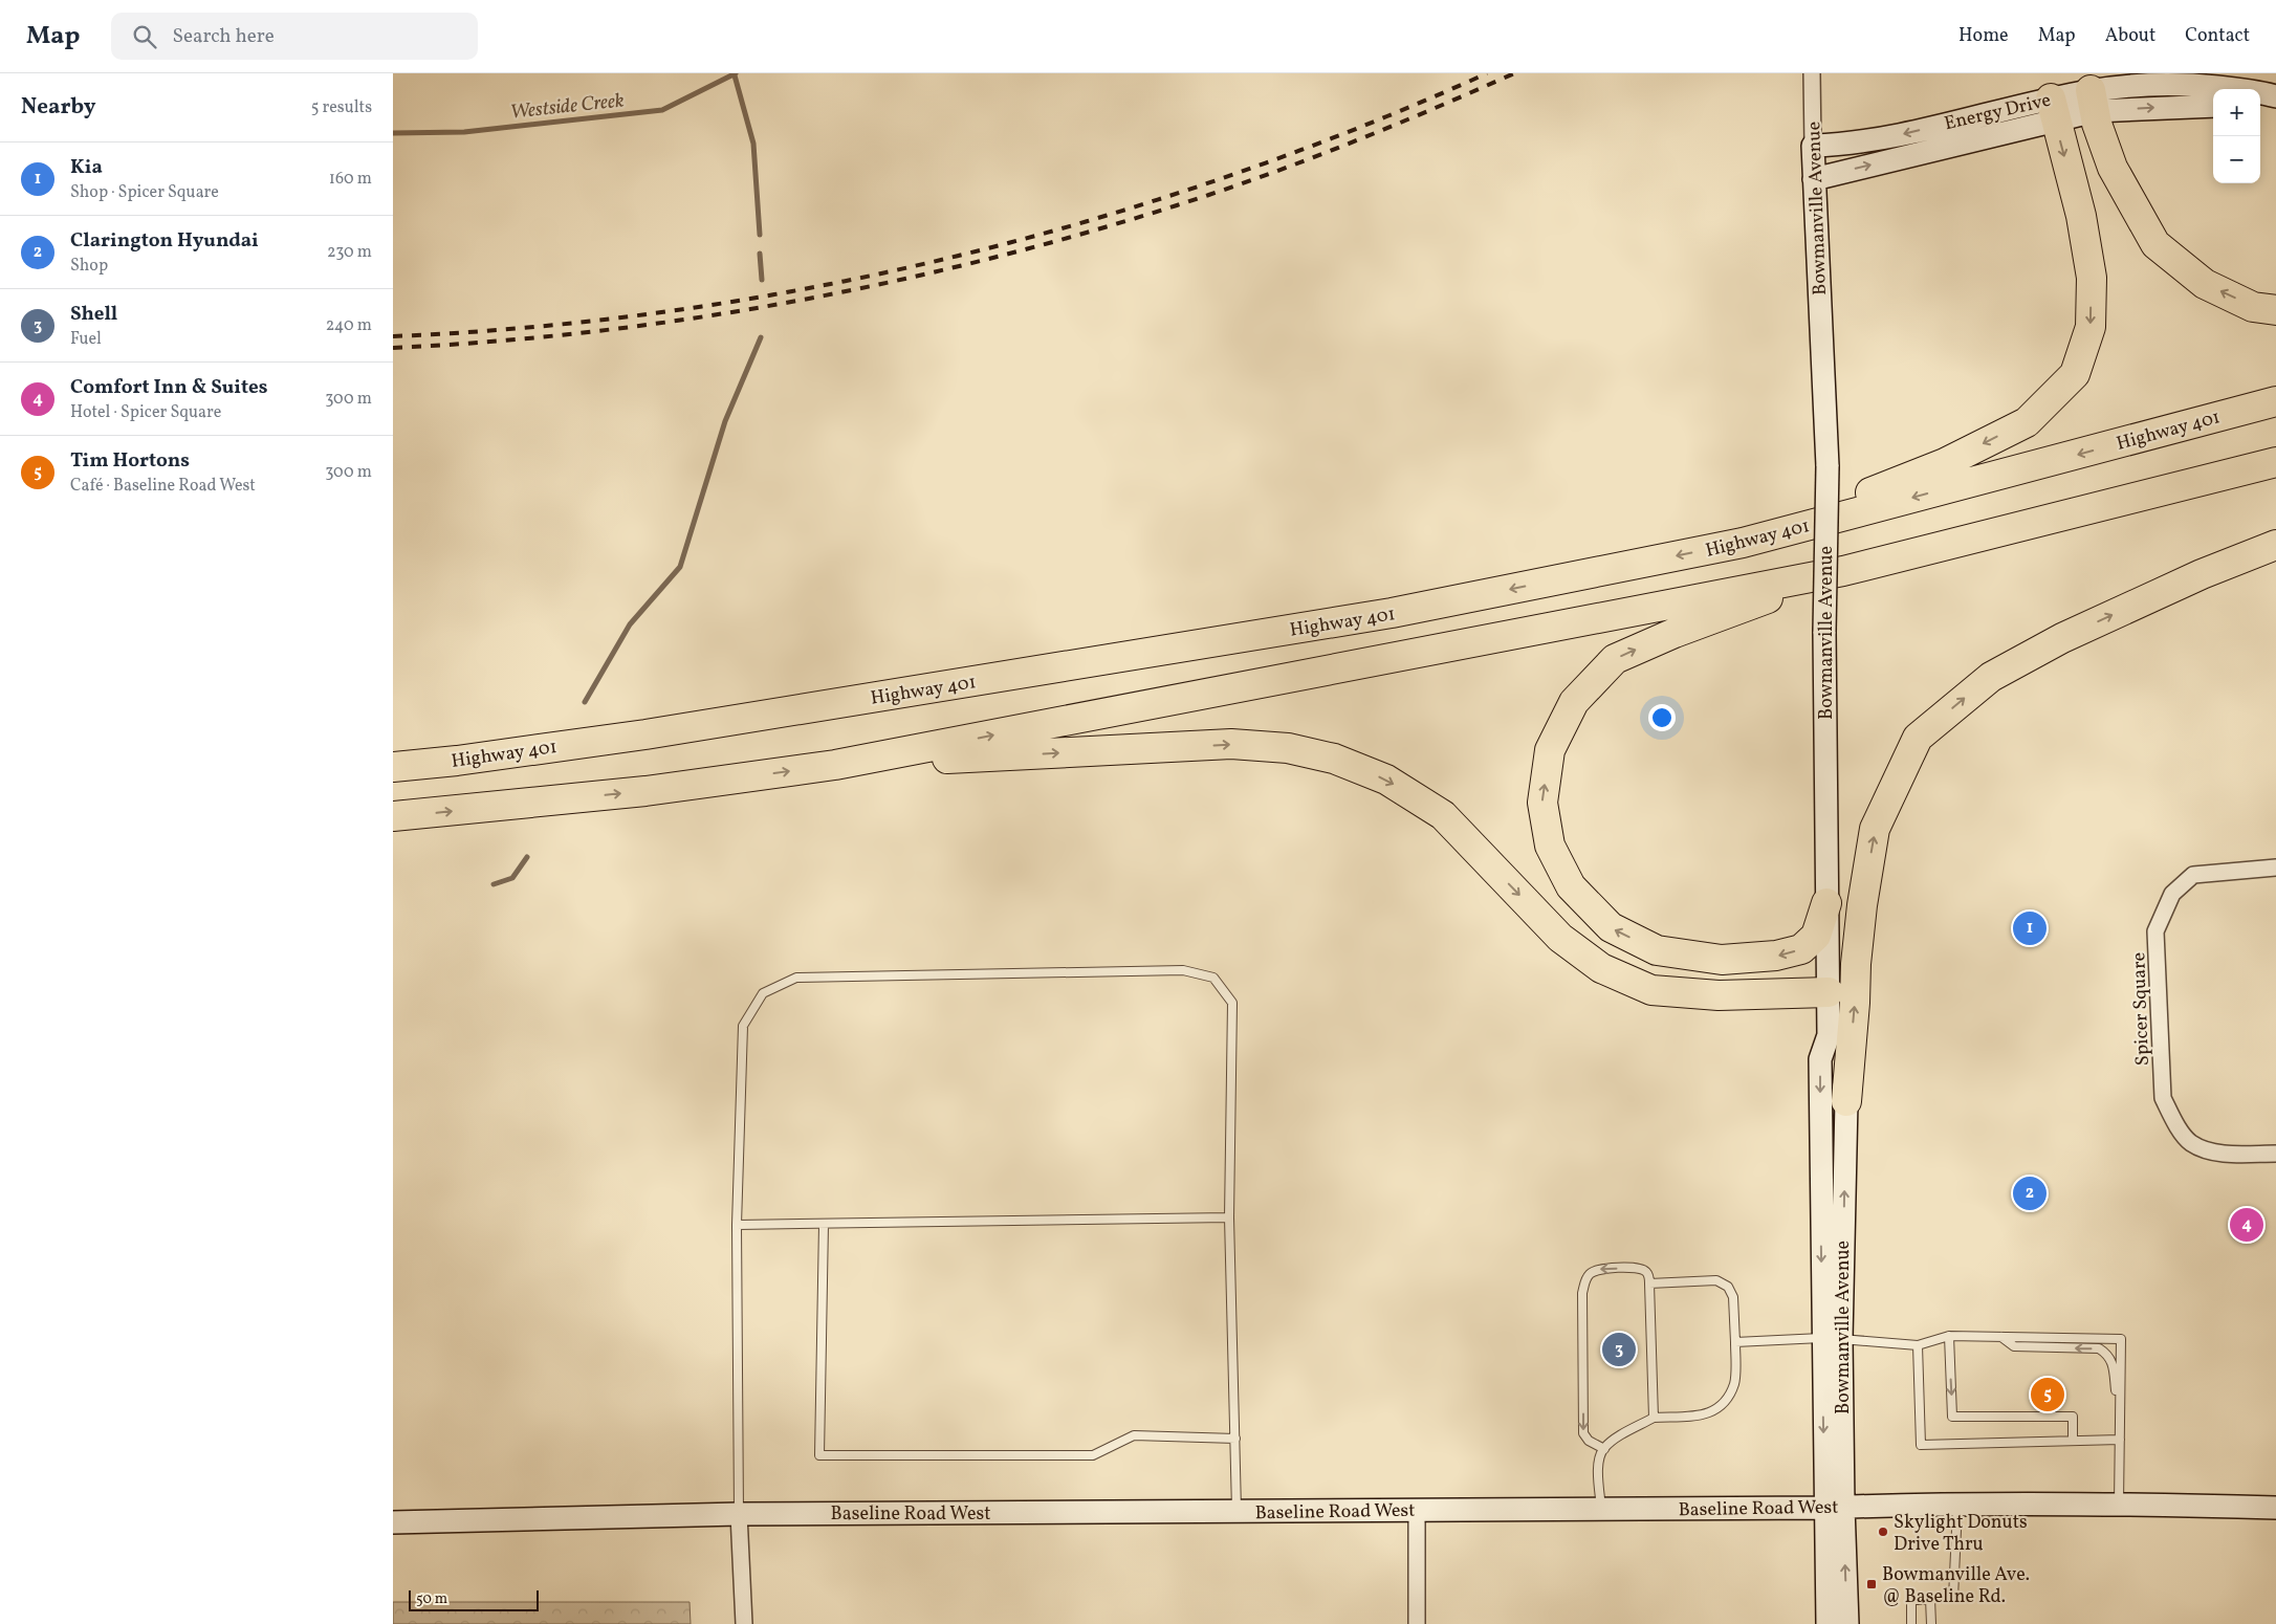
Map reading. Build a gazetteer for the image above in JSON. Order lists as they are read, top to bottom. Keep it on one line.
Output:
{"streets":{"highway":["Highway 401"],"street":["Energy Drive","Bowmanville Avenue","Spicer Square","Baseline Road West"]},"crossings":[["Energy Drive","Bowmanville Avenue"],["Bowmanville Avenue","Baseline Road West"]],"water":["Westside Creek"],"places":{"other":["Skylight Donuts Drive Thru"],"transit":["Bowmanville Ave. @ Baseline Rd."]},"scale_bar":"50 m","page":{"header":"Map","search":"Search here","nav":["Home","Map","About","Contact"],"heading":["Nearby","5 results"],"map_buttons":["+","−"],"list":[{"mark":"1","name":"Kia","note":"Shop · Spicer Square","value":"160 m"},{"mark":"2","name":"Clarington Hyundai","note":"Shop","value":"230 m"},{"mark":"3","name":"Shell","note":"Fuel","value":"240 m"},{"mark":"4","name":"Comfort Inn & Suites","note":"Hotel · Spicer Square","value":"300 m"},{"mark":"5","name":"Tim Hortons","note":"Café · Baseline Road West","value":"300 m"}],"pins":["1","2","4","3","5"],"scale":"50 m"}}
